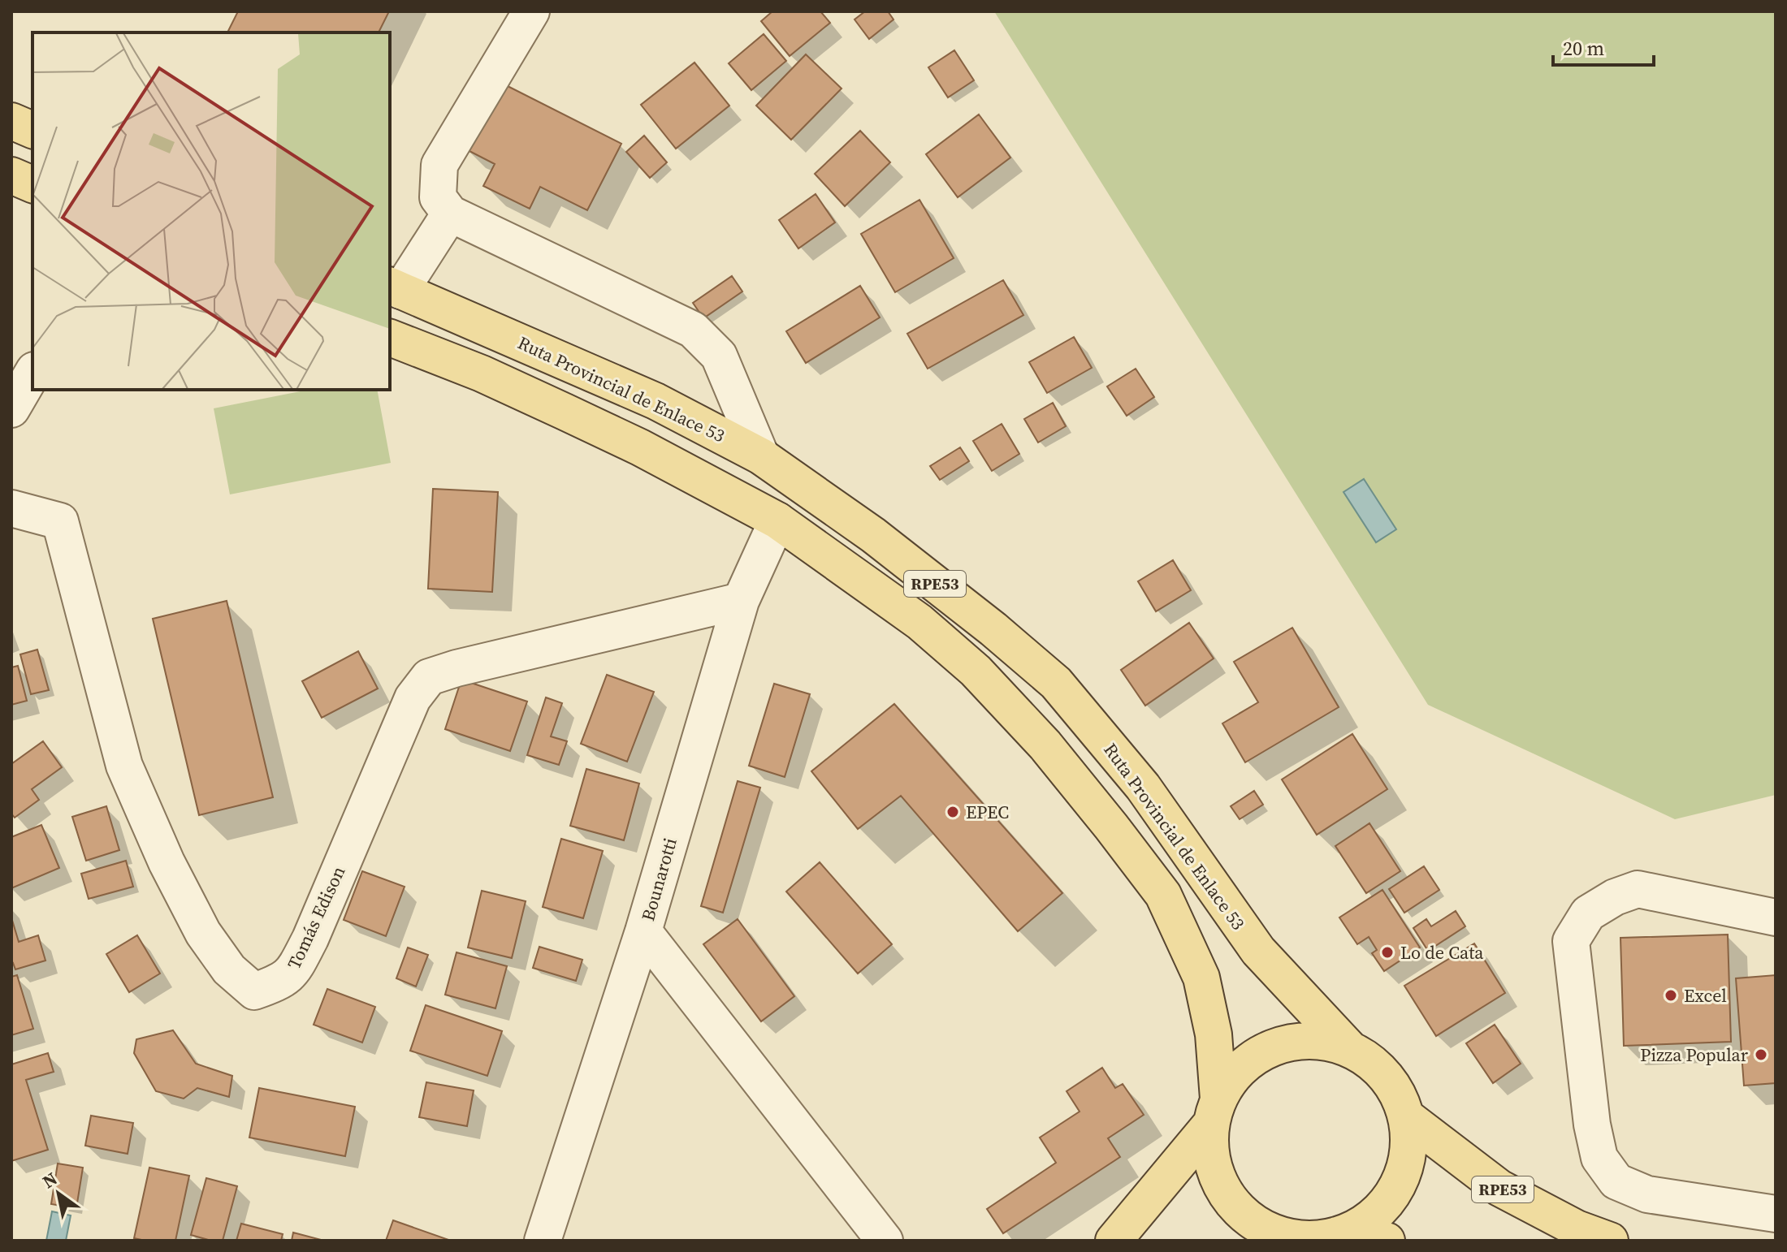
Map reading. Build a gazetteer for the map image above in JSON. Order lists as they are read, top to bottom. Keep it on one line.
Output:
{"streets":{"main road":["Ruta Provincial de Enlace 53","RPE53"],"street":["Bounarotti","Tomás Edison"]},"crossings":[["Ruta Provincial de Enlace 53","RPE53"],["RPE53","Bounarotti"],["Bounarotti","Tomás Edison"]],"places":["EPEC","Lo de Cata","Excel","Pizza Popular"],"scale_bar":"20 m","north":"top left"}
